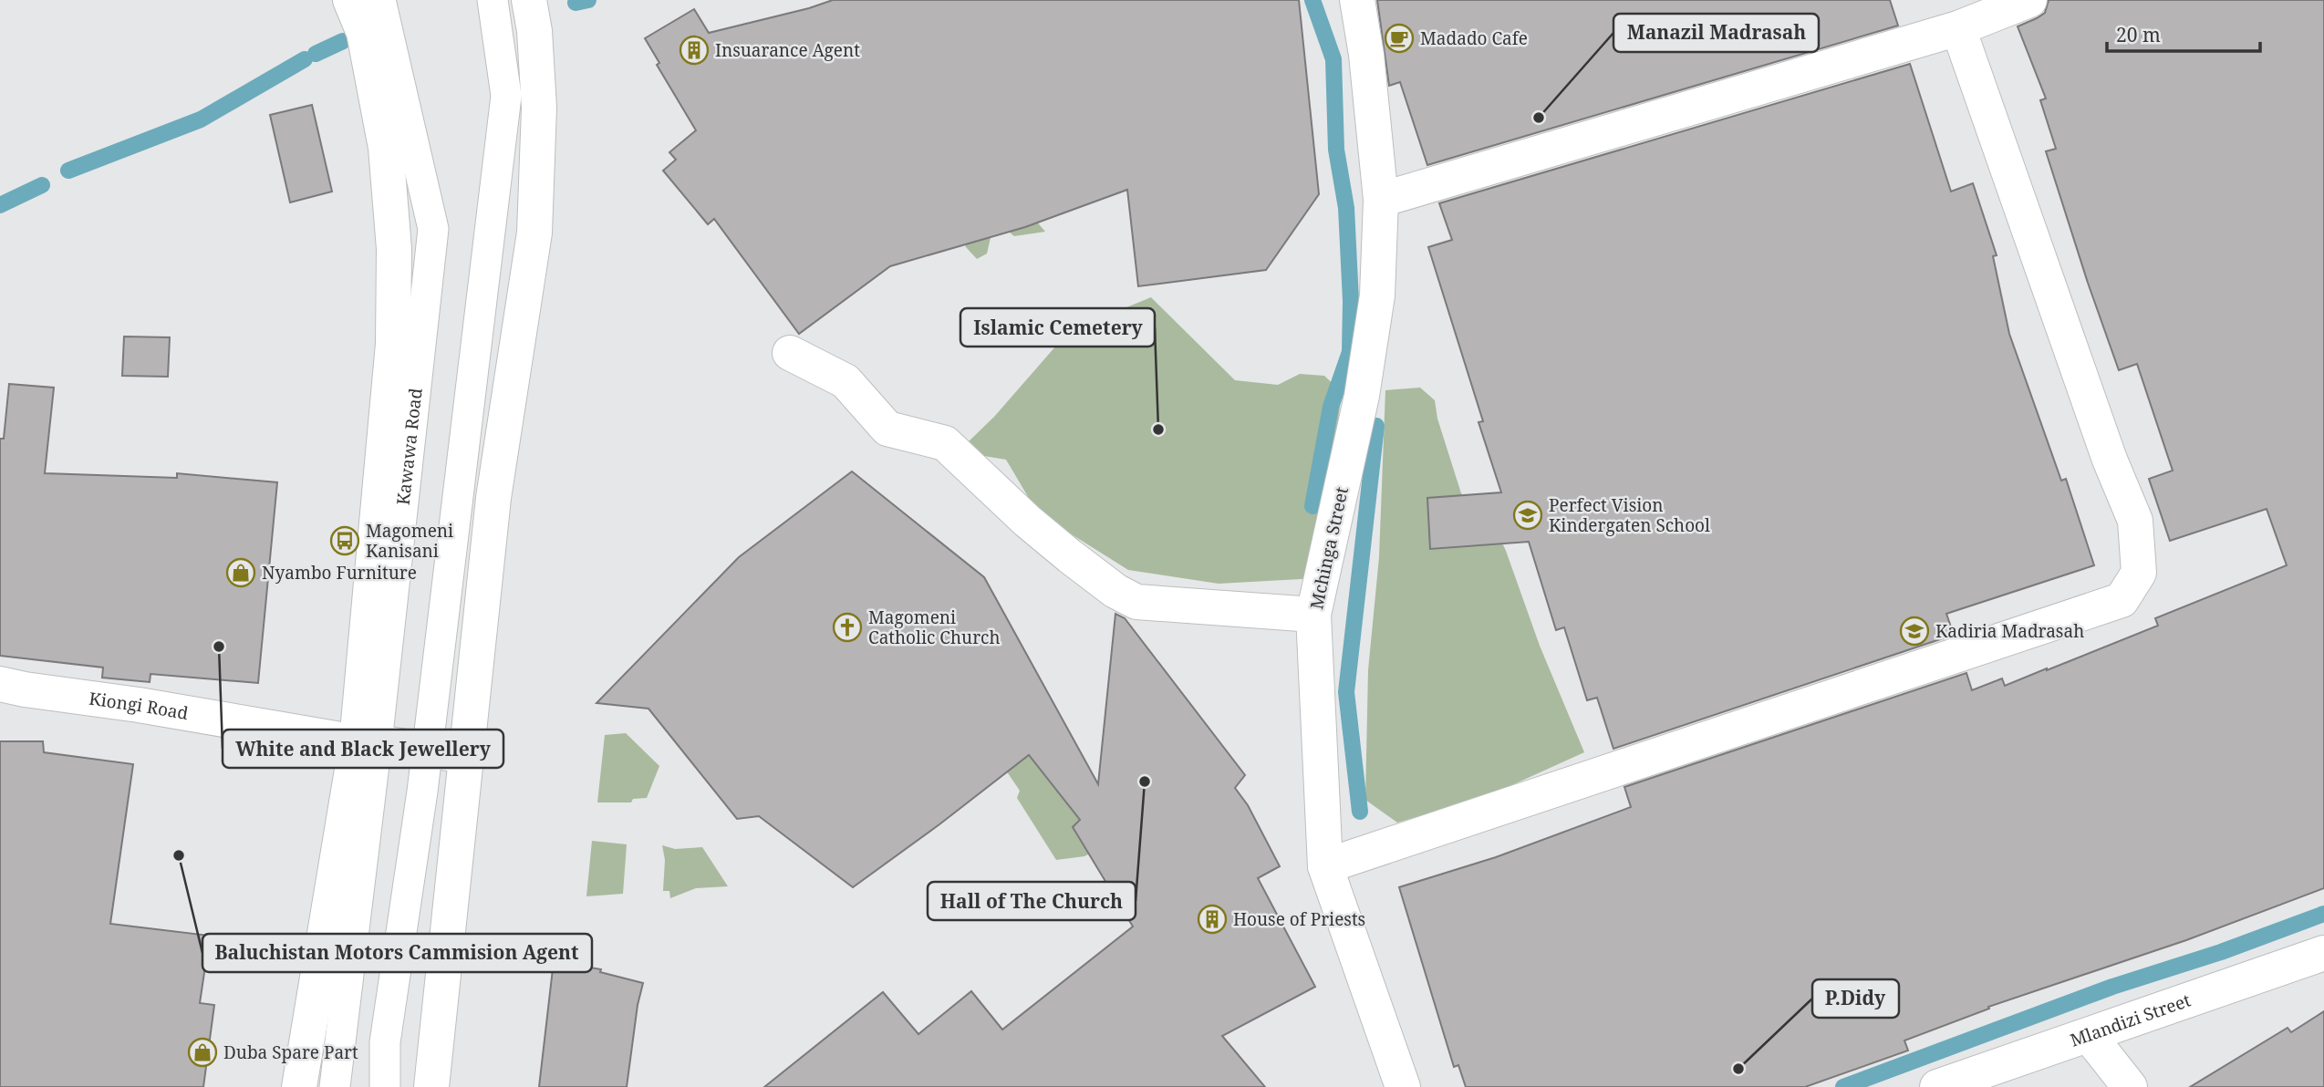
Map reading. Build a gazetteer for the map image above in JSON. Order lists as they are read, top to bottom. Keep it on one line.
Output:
{"streets":{"street":["Kawawa Road","Mchinga Street","Kiongi Road","Mlandizi Street"]},"crossings":[["Kawawa Road","Kiongi Road"]],"places":{"cafe":["Madado Cafe"],"building":["Insuarance Agent","House of Priests"],"other":["Manazil Madrasah","Islamic Cemetery","White and Black Jewellery","Hall of The Church","Baluchistan Motors Cammision Agent","P.Didy"],"school or university":["Perfect Vision Kindergaten School","Kadiria Madrasah"],"bus stop":["Magomeni Kanisani"],"shop":["Nyambo Furniture","Duba Spare Part"],"church":["Magomeni Catholic Church"]},"scale_bar":"20 m"}
